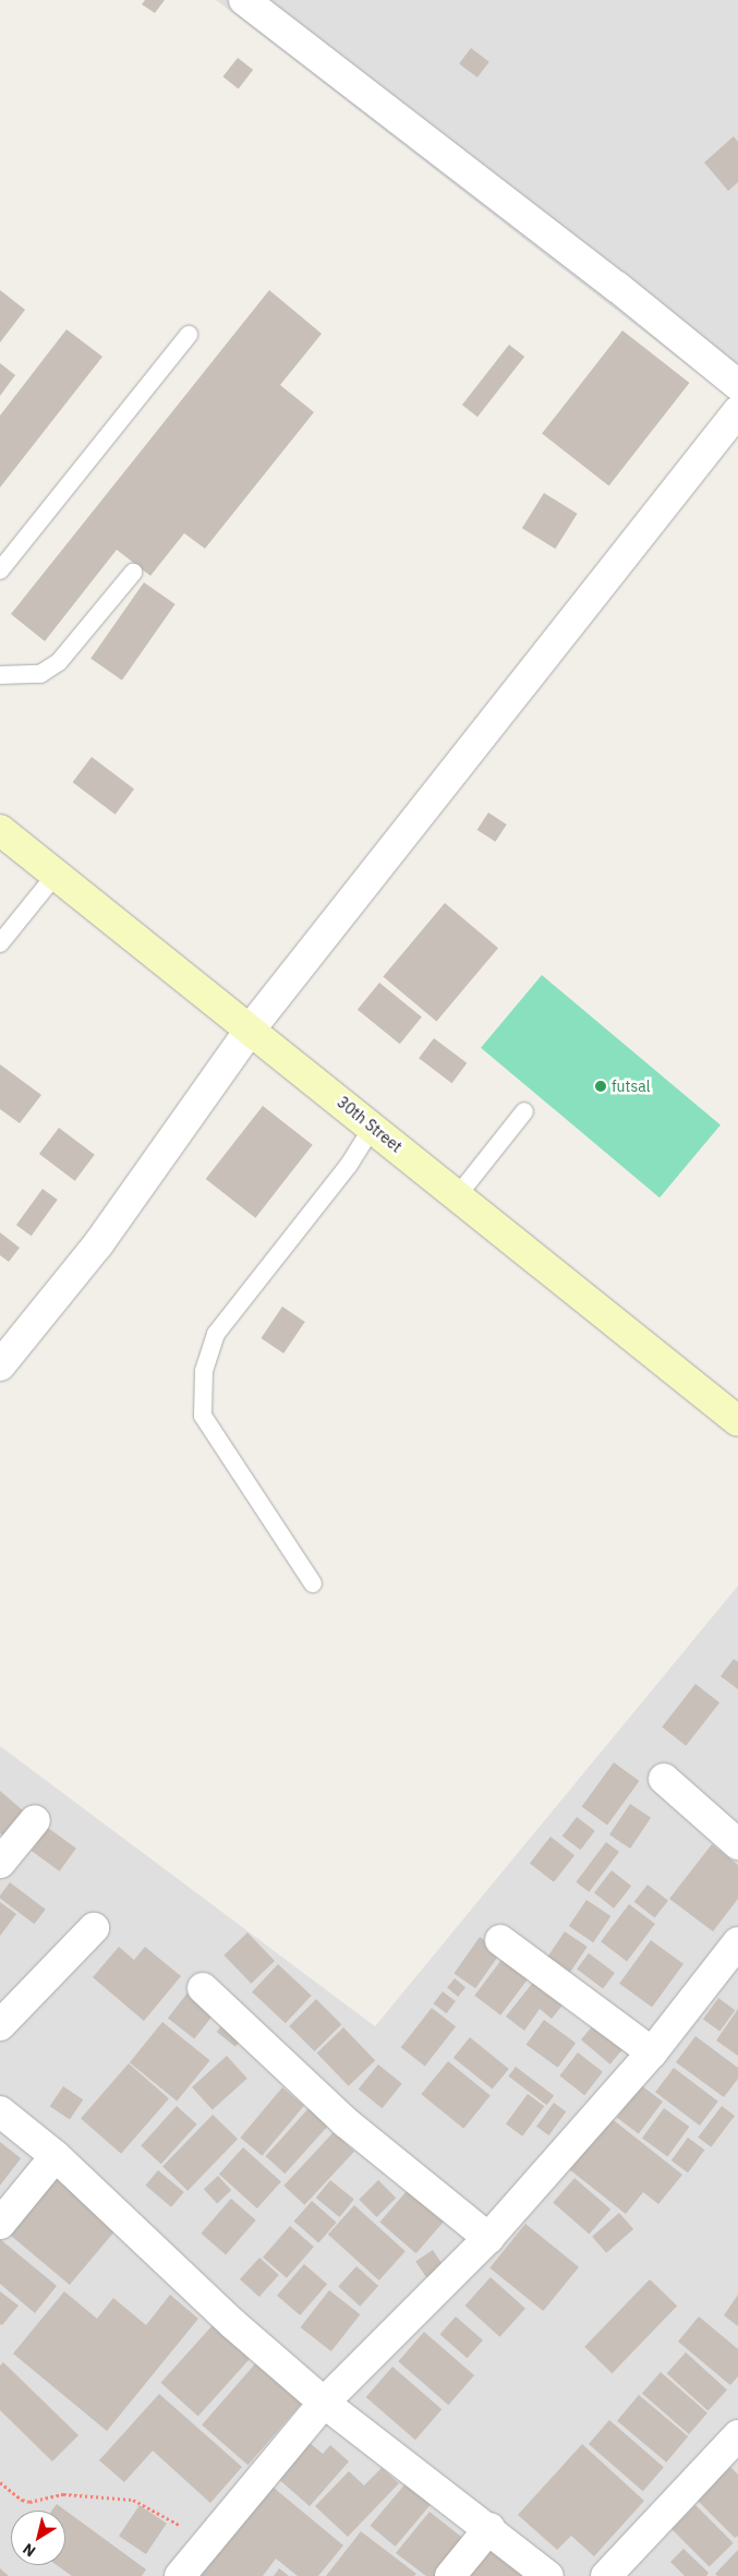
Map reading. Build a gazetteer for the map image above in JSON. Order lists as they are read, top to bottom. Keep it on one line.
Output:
{"streets":{"main road":["30th Street"]},"places":["futsal"],"north":"bottom left"}
